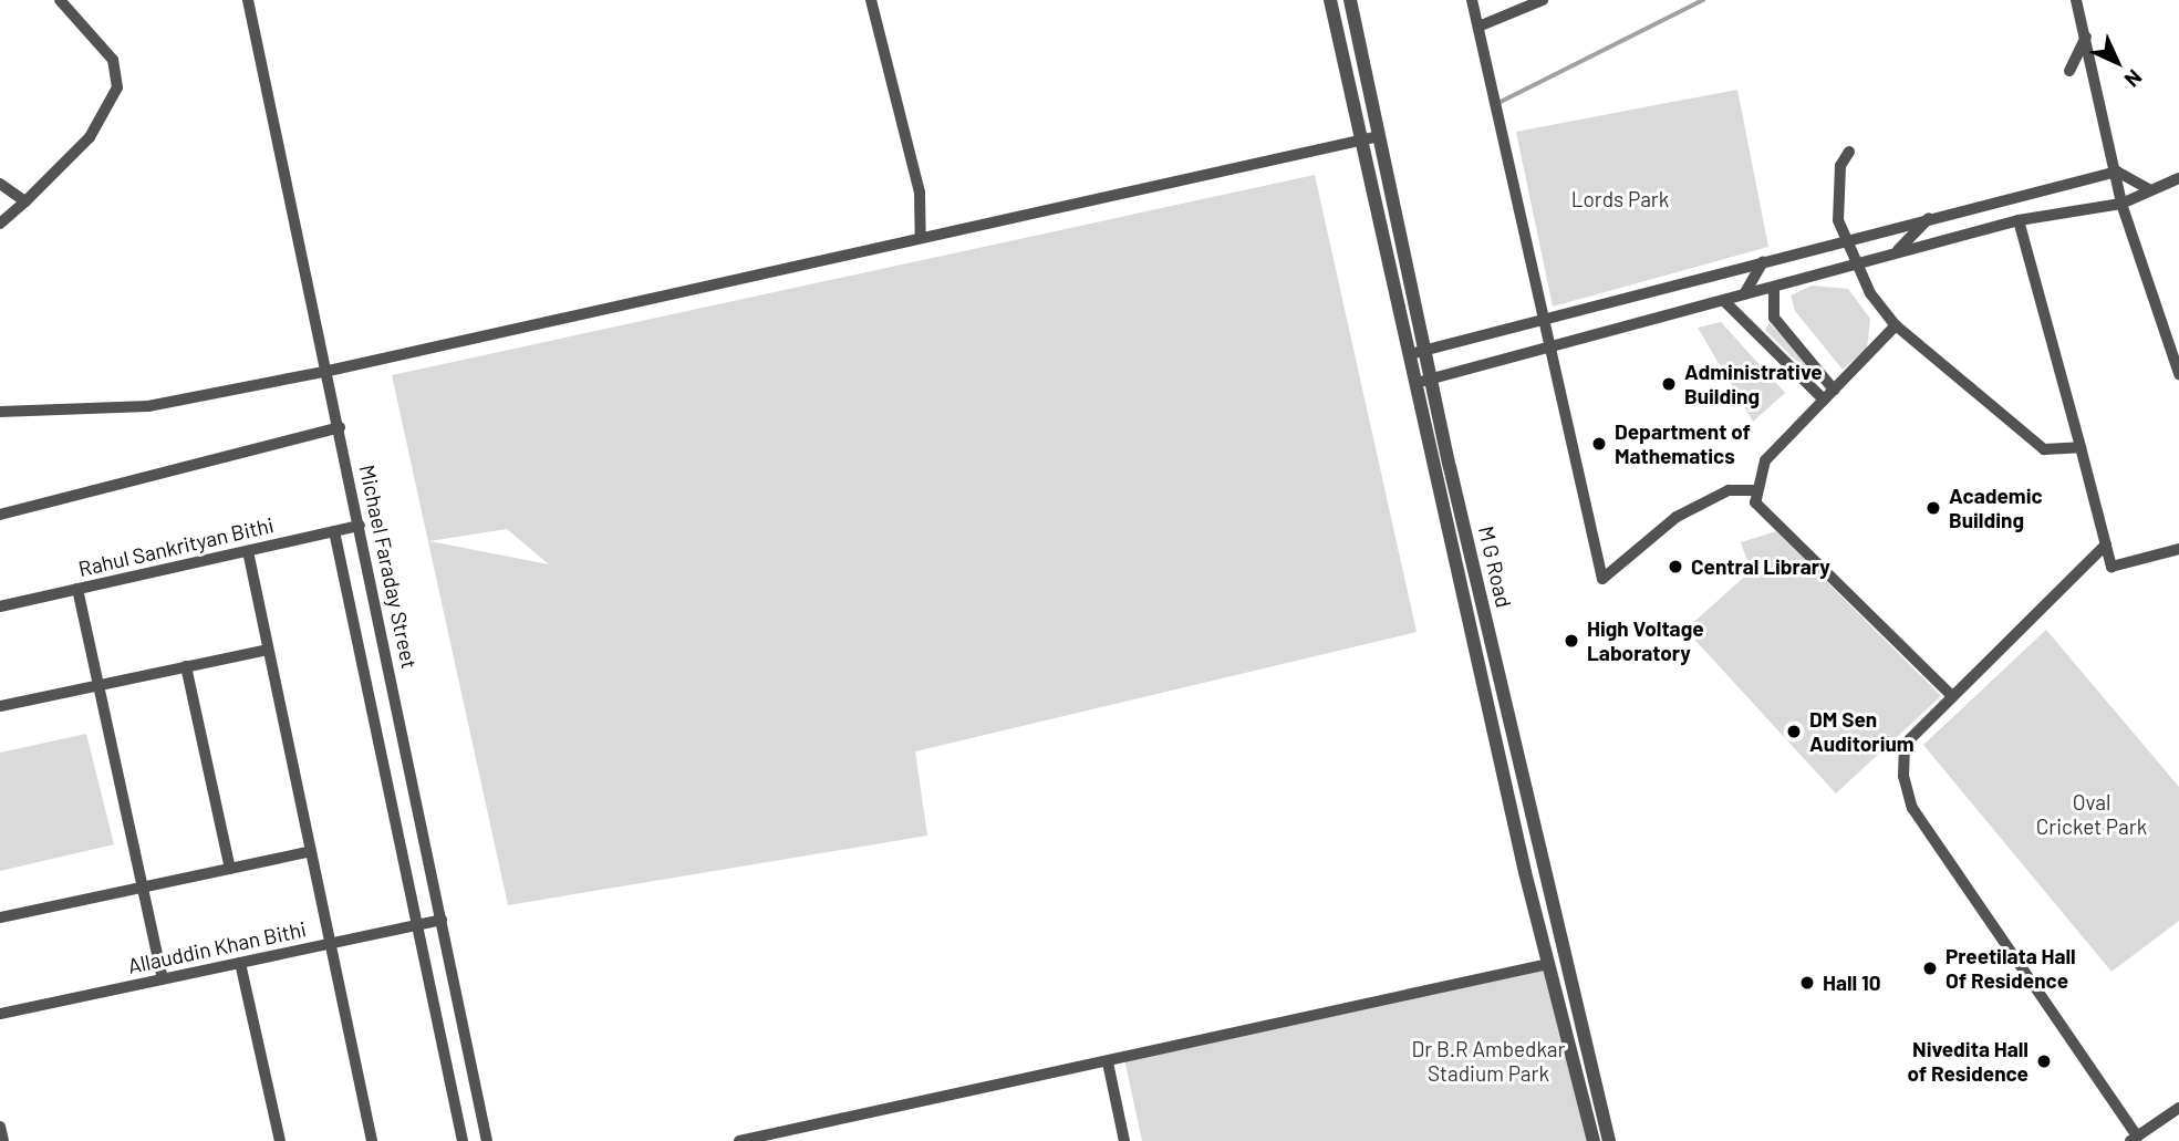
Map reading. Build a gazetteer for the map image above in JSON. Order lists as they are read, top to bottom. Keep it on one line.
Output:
{"streets":{"street":["Rahul Sankrityan Bithi","Michael Faraday Street","M G Road","Allauddin Khan Bithi"]},"crossings":[["Rahul Sankrityan Bithi","Michael Faraday Street"],["Michael Faraday Street","Allauddin Khan Bithi"]],"parks":["Lords Park","Oval Cricket Park","Dr B.R Ambedkar Stadium Park"],"places":["Administrative Building","Department of Mathematics","Academic Building","Central Library","High Voltage Laboratory","DM Sen Auditorium","Preetilata Hall Of Residence","Hall 10","Nivedita Hall of Residence"],"north":"bottom right"}
